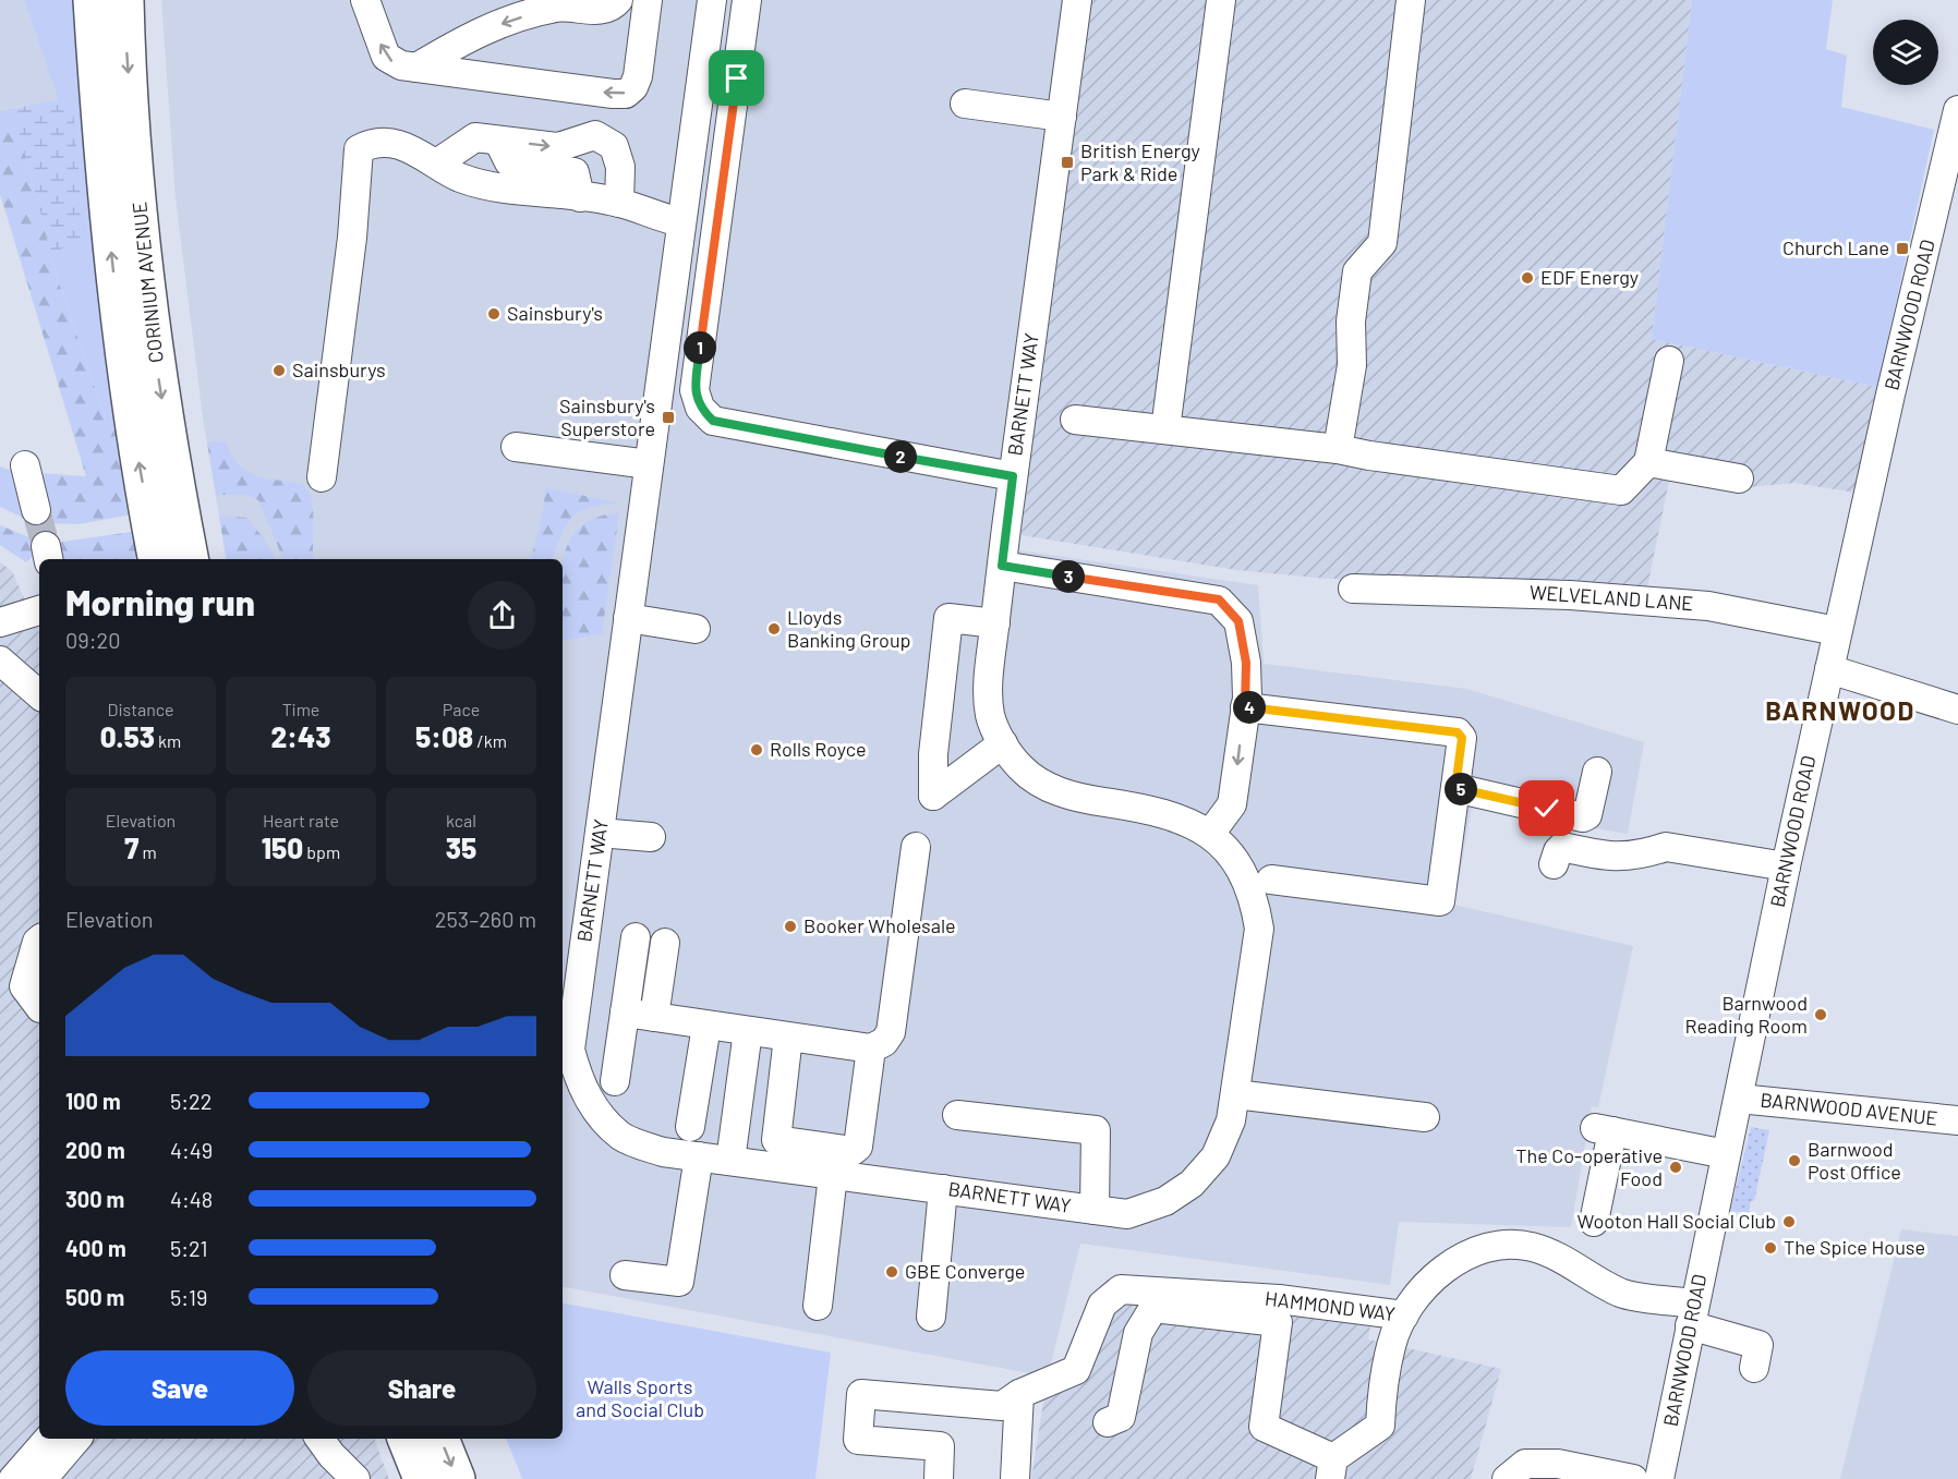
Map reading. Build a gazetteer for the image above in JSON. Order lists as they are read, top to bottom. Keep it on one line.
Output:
{"streets":{"highway":["CORINIUM AVENUE"],"street":["BARNWOOD ROAD","BARNETT WAY","WELVELAND LANE","BARNWOOD AVENUE","HAMMOND WAY"]},"crossings":[["BARNWOOD ROAD","WELVELAND LANE"],["BARNWOOD ROAD","BARNWOOD AVENUE"],["BARNWOOD ROAD","HAMMOND WAY"]],"districts":["BARNWOOD"],"parks":["Walls Sports and Social Club"],"places":{"transit":["British Energy Park & Ride","Church Lane","Sainsbury's Superstore"],"other":["EDF Energy","Sainsbury's","Sainsburys","Lloyds Banking Group","Rolls Royce","Booker Wholesale","Barnwood Reading Room","Barnwood Post Office","The Co-operative Food","Wooton Hall Social Club","The Spice House","GBE Converge"]},"page":{"pins":["1","2","3","4","5"],"heading":["Morning run","09:20"],"stats":[["Distance","0.53 km"],["Time","2:43"],["Pace","5:08 /km"],["Elevation","7 m"],["Heart rate","150 bpm"],["kcal","35"]],"chart":["Elevation","253–260 m"],"list":[{"name":"100 m","note":"5:22"},{"name":"200 m","note":"4:49"},{"name":"300 m","note":"4:48"},{"name":"400 m","note":"5:21"},{"name":"500 m","note":"5:19"}],"buttons":["Save","Share"]}}
